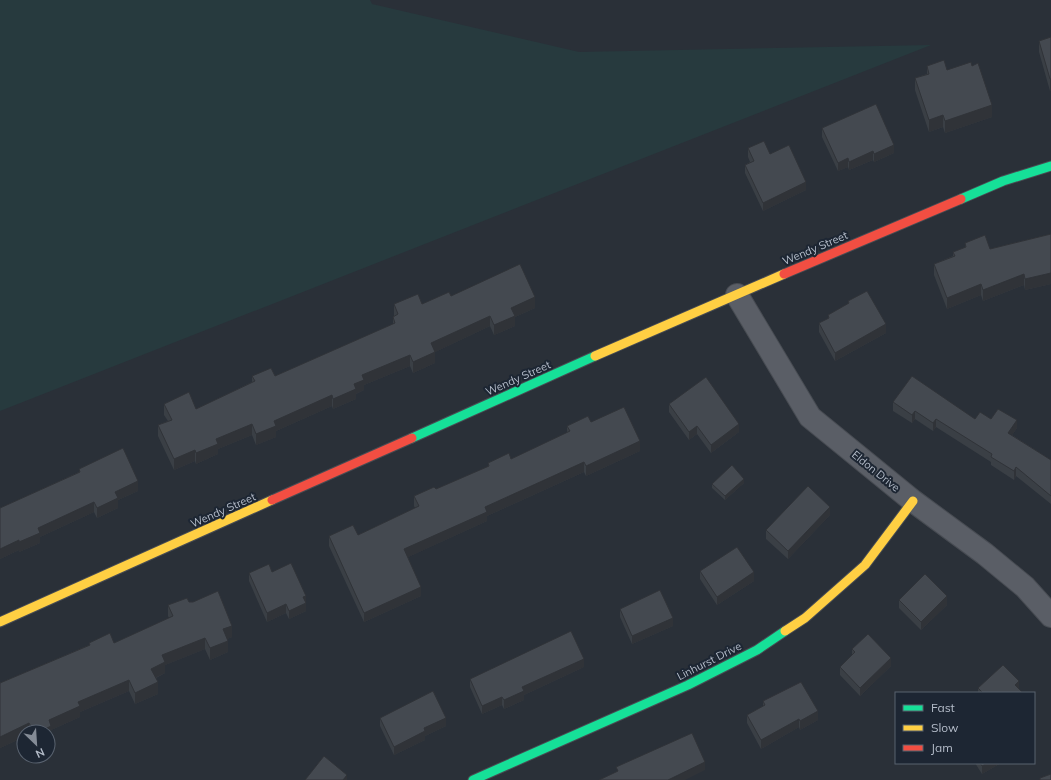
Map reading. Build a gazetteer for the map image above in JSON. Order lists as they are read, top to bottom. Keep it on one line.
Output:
{"streets":{"street":["Wendy Street","Eldon Drive","Linhurst Drive"]},"crossings":[["Wendy Street","Eldon Drive"],["Eldon Drive","Linhurst Drive"]],"legend":["Fast","Slow","Jam"],"north":"bottom right"}
